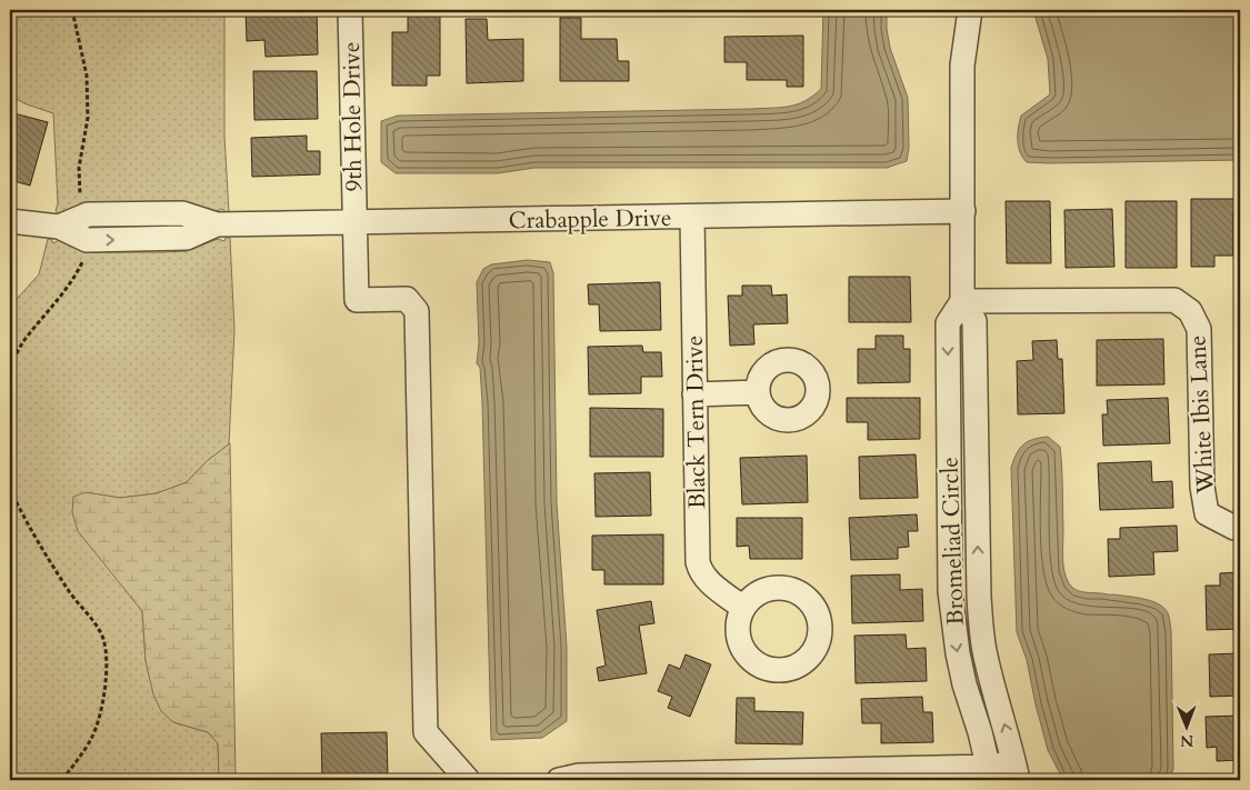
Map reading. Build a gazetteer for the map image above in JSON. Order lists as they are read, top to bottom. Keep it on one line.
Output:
{"streets":{"street":["9th Hole Drive","Crabapple Drive","White Ibis Lane","Black Tern Drive","Bromeliad Circle"]},"crossings":[["9th Hole Drive","Crabapple Drive"],["Crabapple Drive","Black Tern Drive"],["Crabapple Drive","Bromeliad Circle"],["White Ibis Lane","Bromeliad Circle"]],"north":"bottom"}
